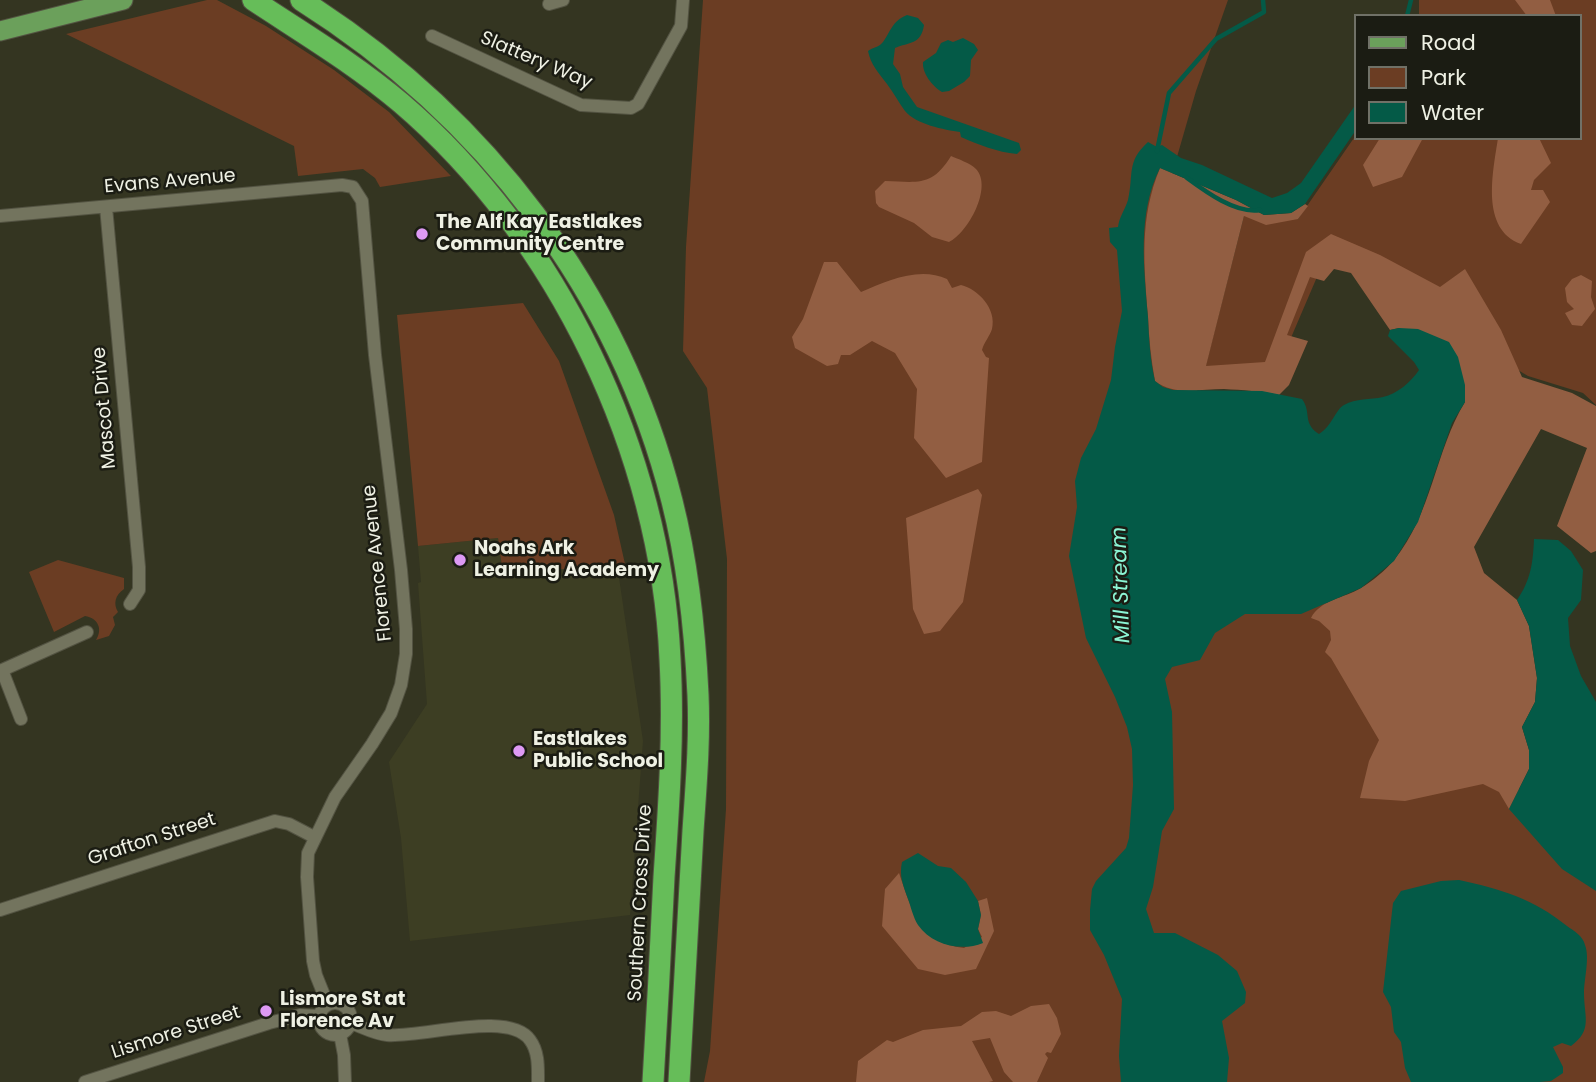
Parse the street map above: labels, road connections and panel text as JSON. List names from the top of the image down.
{
  "streets": {
    "highway": ["Southern Cross Drive"],
    "street": [
      "Slattery Way",
      "Evans Avenue",
      "Mascot Drive",
      "Florence Avenue",
      "Grafton Street",
      "Lismore Street"
    ]
  },
  "crossings": [
    ["Evans Avenue", "Mascot Drive"],
    ["Evans Avenue", "Florence Avenue"],
    ["Florence Avenue", "Grafton Street"],
    ["Florence Avenue", "Lismore Street"]
  ],
  "water": ["Mill Stream"],
  "places": [
    "The Alf Kay Eastlakes Community Centre",
    "Noahs Ark Learning Academy",
    "Eastlakes Public School",
    "Lismore St at Florence Av"
  ],
  "legend": ["Road", "Park", "Water"]
}
